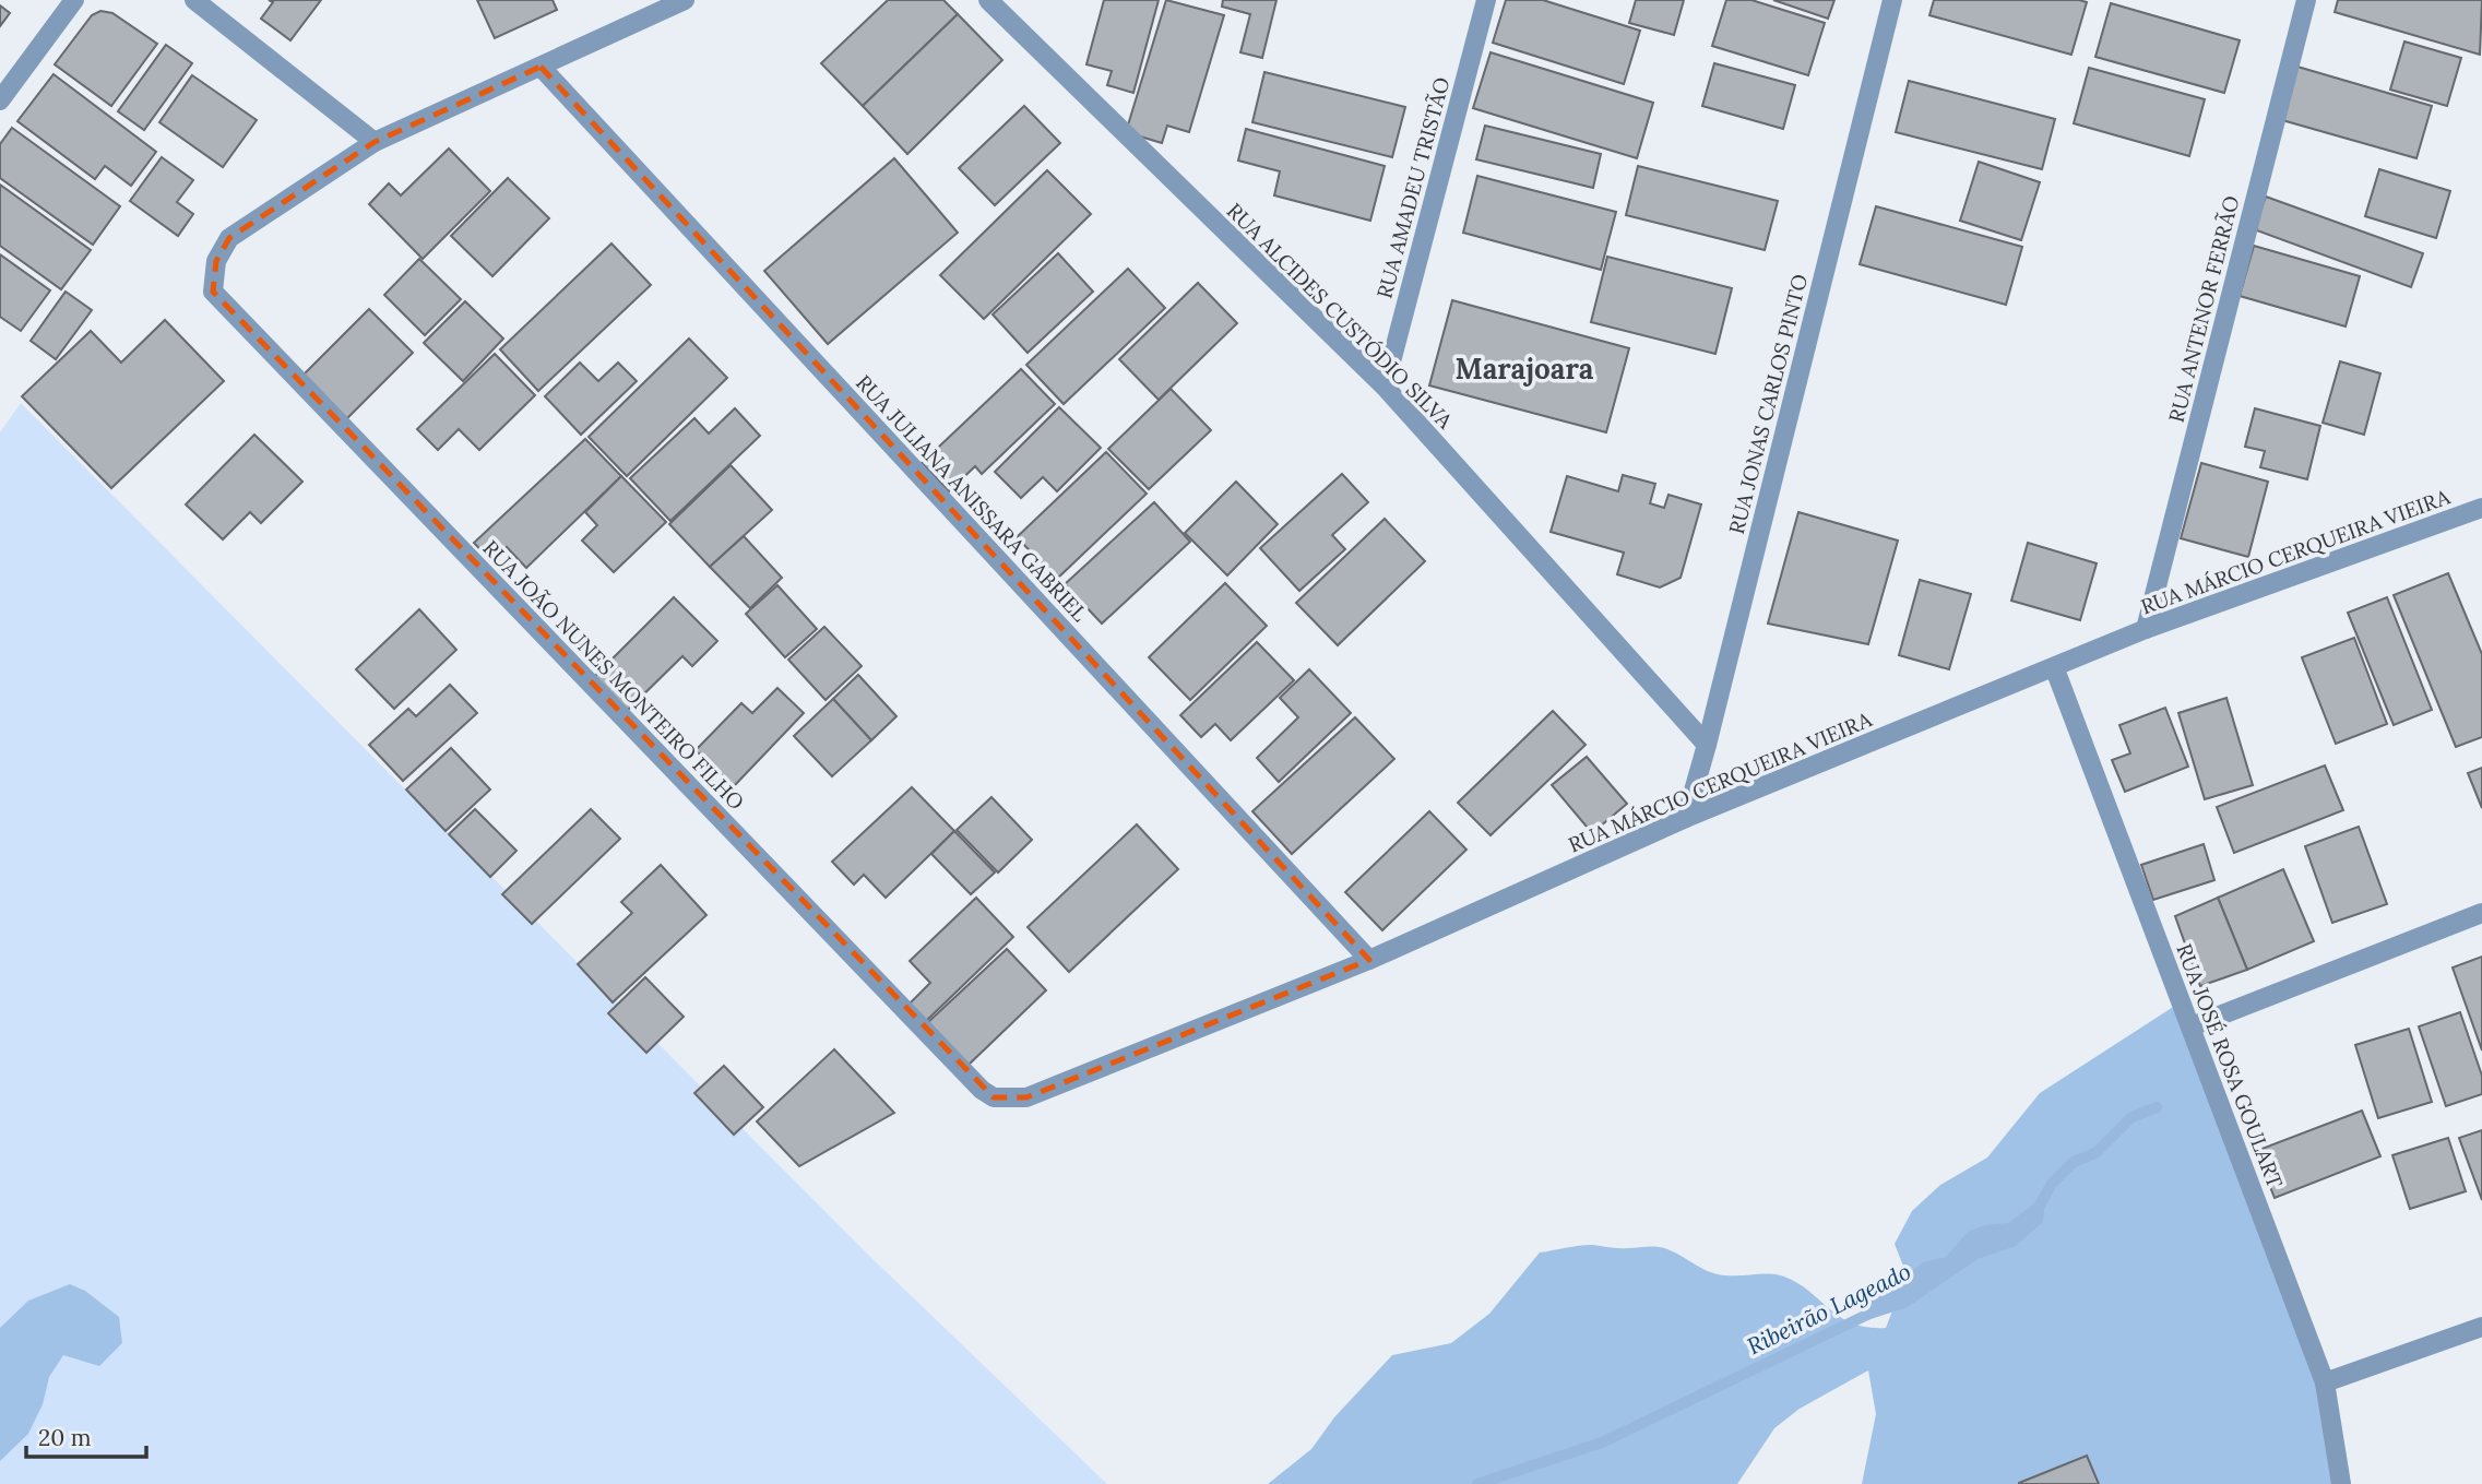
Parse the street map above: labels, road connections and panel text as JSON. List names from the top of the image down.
{
  "streets": {
    "street": [
      "RUA AMADEU TRISTÃO",
      "RUA ANTENOR FERRÃO",
      "RUA ALCIDES CUSTÓDIO SILVA",
      "RUA JONAS CARLOS PINTO",
      "RUA JULIANA ANISSARA GABRIEL",
      "RUA MÁRCIO CERQUEIRA VIEIRA",
      "RUA JOÃO NUNES MONTEIRO FILHO",
      "RUA JOSÉ ROSA GOULART"
    ]
  },
  "crossings": [
    ["RUA AMADEU TRISTÃO", "RUA ALCIDES CUSTÓDIO SILVA"],
    ["RUA ANTENOR FERRÃO", "RUA MÁRCIO CERQUEIRA VIEIRA"],
    ["RUA ALCIDES CUSTÓDIO SILVA", "RUA JONAS CARLOS PINTO"],
    ["RUA JONAS CARLOS PINTO", "RUA MÁRCIO CERQUEIRA VIEIRA"],
    ["RUA JULIANA ANISSARA GABRIEL", "RUA MÁRCIO CERQUEIRA VIEIRA"],
    ["RUA MÁRCIO CERQUEIRA VIEIRA", "RUA JOÃO NUNES MONTEIRO FILHO"],
    ["RUA MÁRCIO CERQUEIRA VIEIRA", "RUA JOSÉ ROSA GOULART"]
  ],
  "districts": ["Marajoara"],
  "water": ["Ribeirão Lageado"],
  "scale_bar": "20 m"
}
